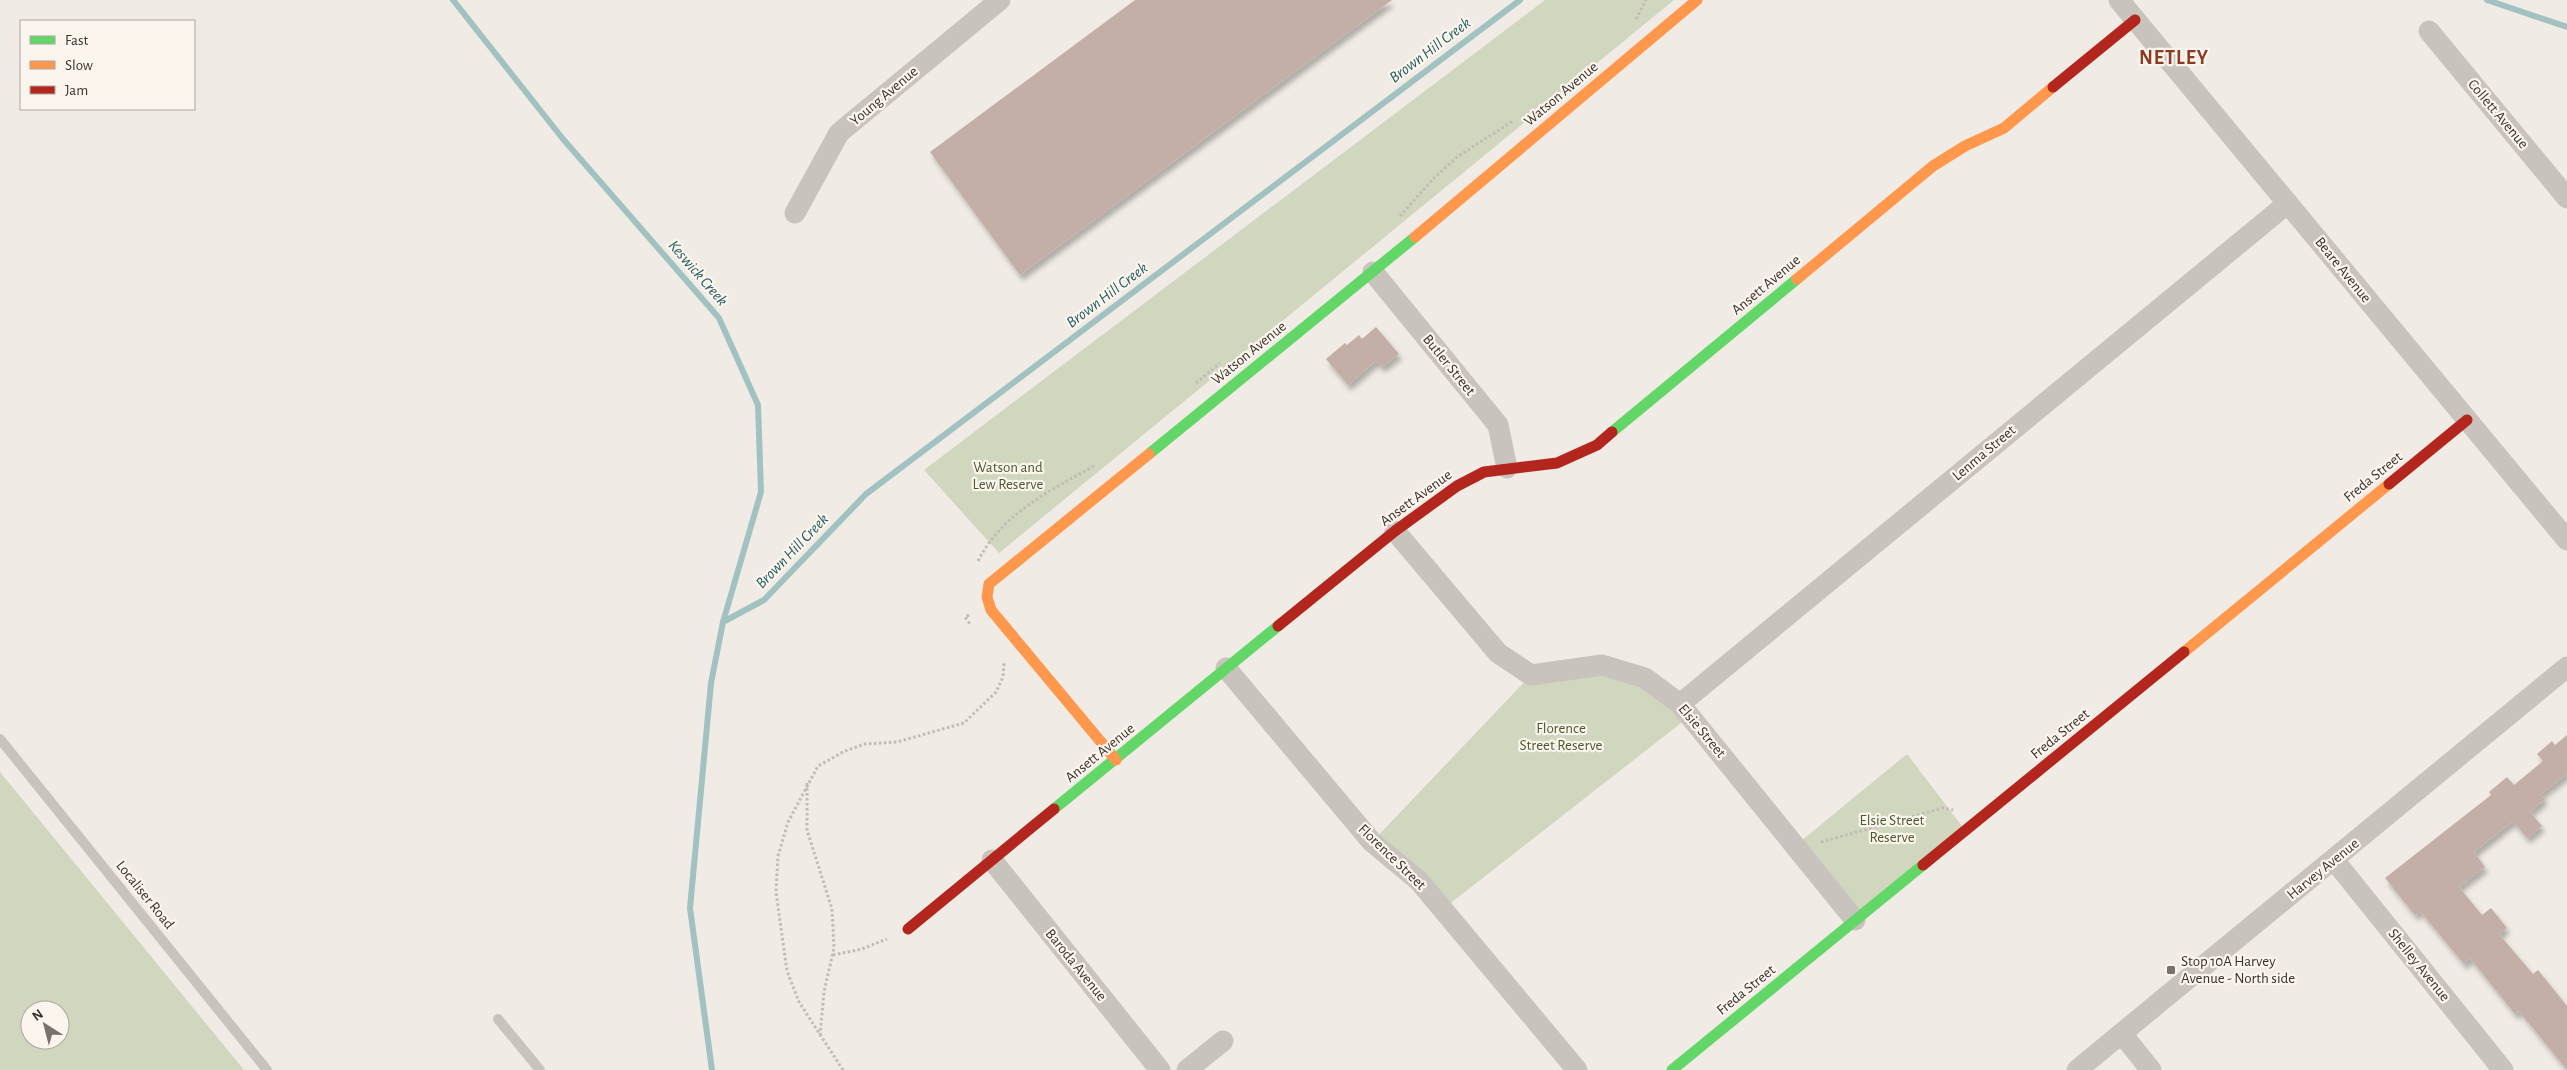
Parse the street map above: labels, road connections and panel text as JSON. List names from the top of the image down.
{
  "streets": {
    "street": [
      "Watson Avenue",
      "Young Avenue",
      "Collett Avenue",
      "Beare Avenue",
      "Ansett Avenue",
      "Butler Street",
      "Lenma Street",
      "Freda Street",
      "Elsie Street",
      "Florence Street",
      "Harvey Avenue",
      "Baroda Avenue",
      "Shelley Avenue"
    ],
    "lane": ["Localiser Road"]
  },
  "crossings": [
    ["Watson Avenue", "Butler Street"],
    ["Beare Avenue", "Ansett Avenue"],
    ["Beare Avenue", "Lenma Street"],
    ["Beare Avenue", "Freda Street"],
    ["Ansett Avenue", "Butler Street"],
    ["Ansett Avenue", "Elsie Street"],
    ["Ansett Avenue", "Florence Street"],
    ["Ansett Avenue", "Baroda Avenue"],
    ["Lenma Street", "Elsie Street"],
    ["Freda Street", "Elsie Street"],
    ["Harvey Avenue", "Shelley Avenue"]
  ],
  "districts": ["NETLEY"],
  "water": ["Brown Hill Creek", "Keswick Creek"],
  "parks": ["Watson and Lew Reserve", "Florence Street Reserve", "Elsie Street Reserve"],
  "places": {
    "transit": ["Stop 10A Harvey Avenue - North side"]
  },
  "legend": ["Fast", "Slow", "Jam"],
  "north": "top left"
}
